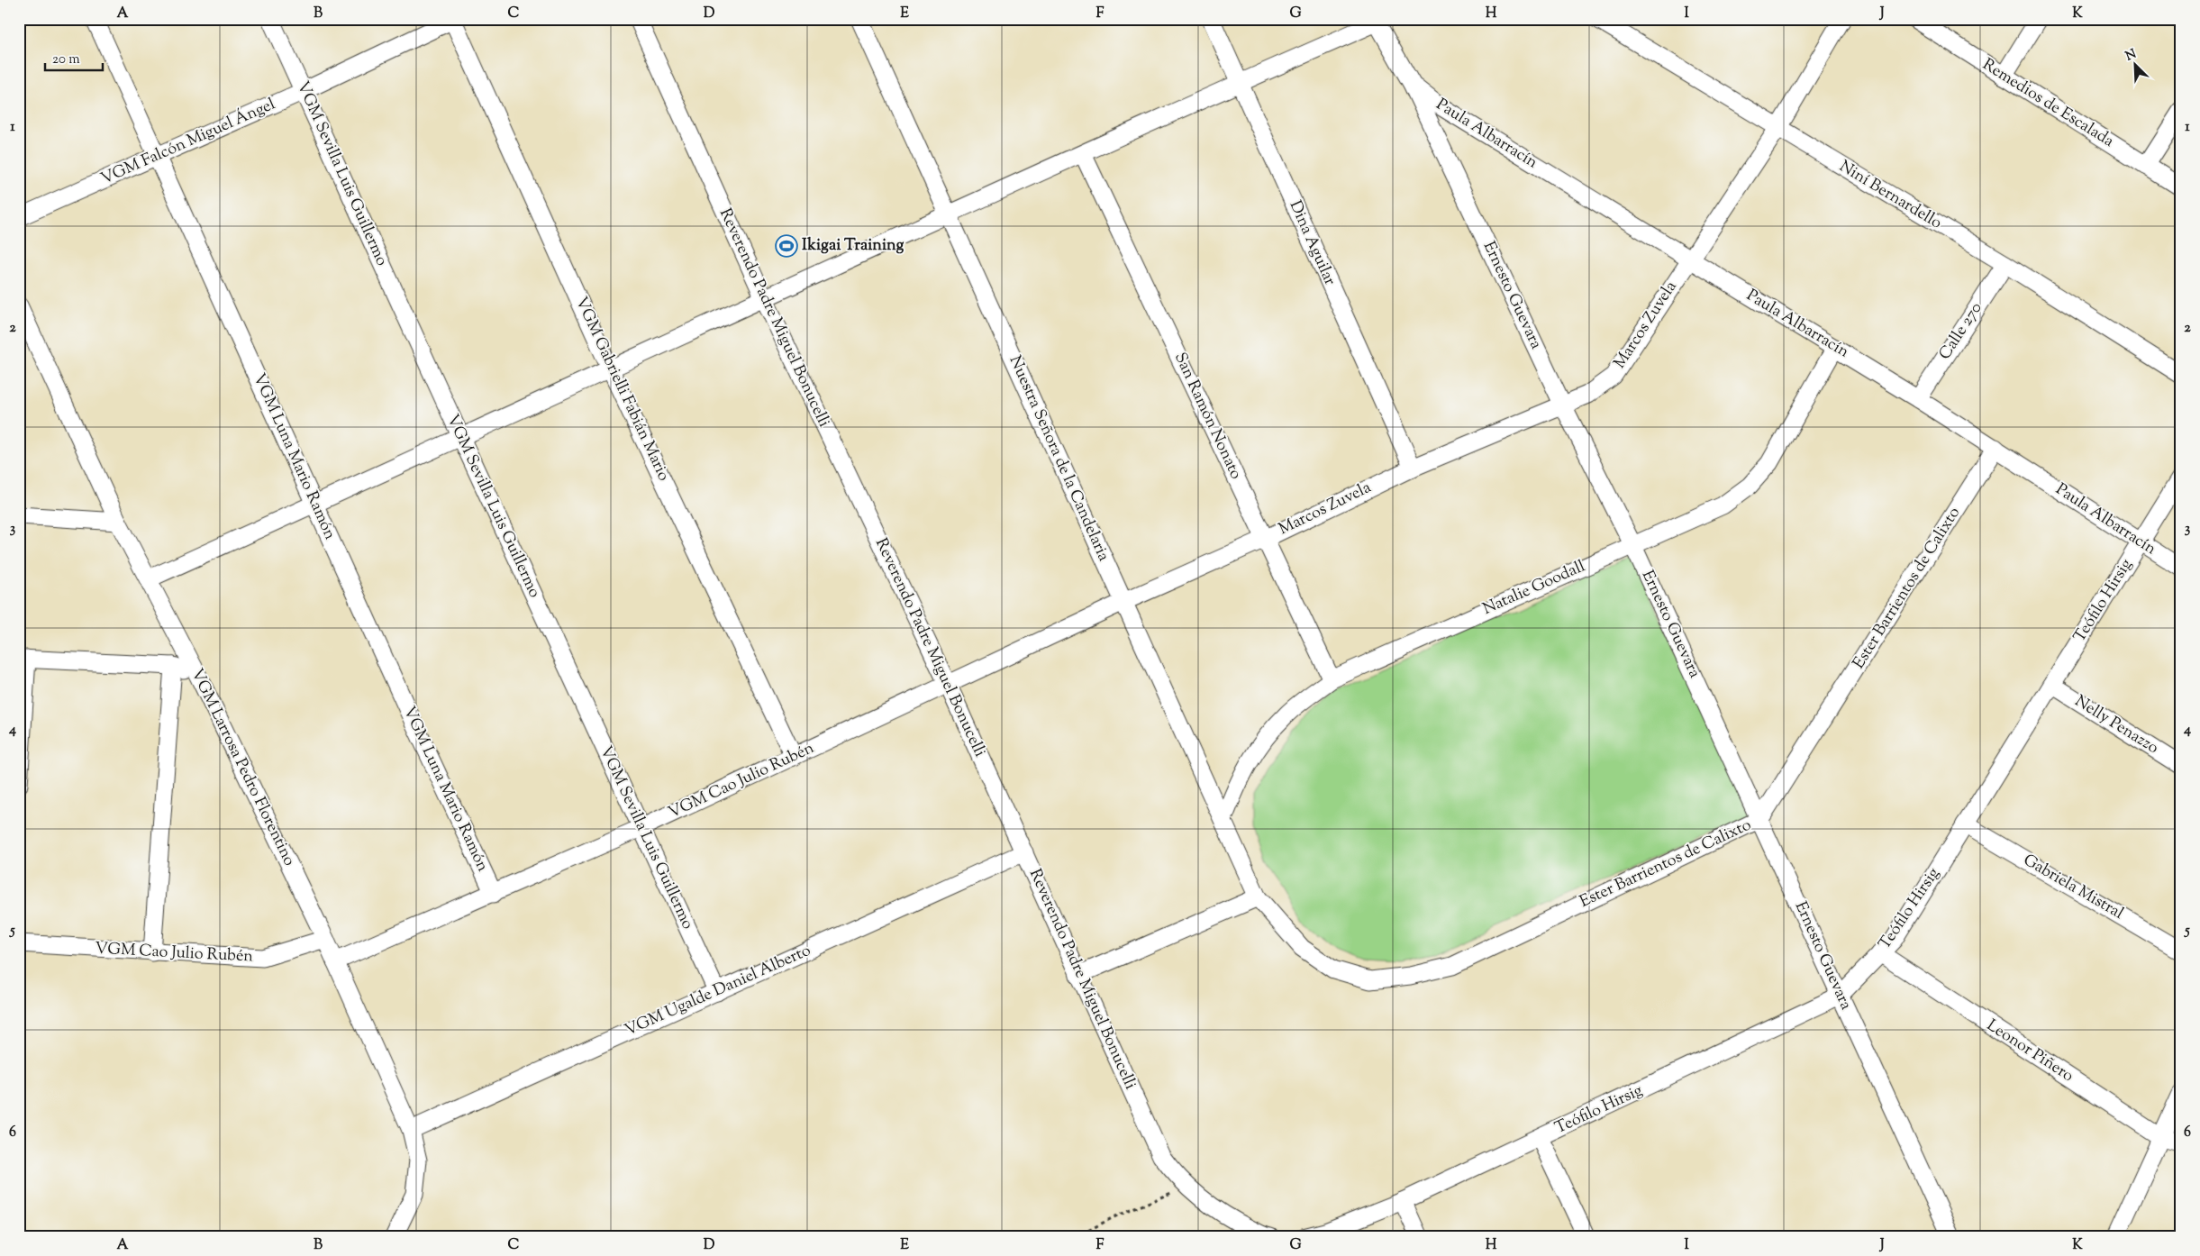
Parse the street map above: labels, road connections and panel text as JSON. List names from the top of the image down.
{
  "streets": {
    "street": [
      "Remedios de Escalada",
      "Paula Albarracín",
      "VGM Falcón Miguel Ángel",
      "VGM Sevilla Luis Guillermo",
      "Niní Bernardello",
      "Dina Aguilar",
      "Ernesto Guevara",
      "Reverendo Padre Miguel Bonucelli",
      "Marcos Zuvela",
      "Calle 270",
      "VGM Gabrielli Fabián Mario",
      "San Ramón Nonato",
      "VGM Luna Mario Ramón",
      "Nuestra Señora de la Candelaria",
      "Natalie Goodall",
      "Ester Barrientos de Calixto",
      "Teófilo Hirsig",
      "Nelly Penazzo",
      "VGM Larrosa Pedro Florentino",
      "VGM Cao Julio Rubén",
      "Gabriela Mistral",
      "VGM Ugalde Daniel Alberto",
      "Leonor Piñero"
    ]
  },
  "crossings": [
    ["Paula Albarracín", "Ernesto Guevara"],
    ["Paula Albarracín", "Marcos Zuvela"],
    ["Paula Albarracín", "Calle 270"],
    ["Paula Albarracín", "Natalie Goodall"],
    ["Paula Albarracín", "Ester Barrientos de Calixto"],
    ["Paula Albarracín", "Teófilo Hirsig"],
    ["VGM Falcón Miguel Ángel", "VGM Sevilla Luis Guillermo"],
    ["VGM Falcón Miguel Ángel", "VGM Gabrielli Fabián Mario"],
    ["VGM Falcón Miguel Ángel", "VGM Luna Mario Ramón"],
    ["VGM Sevilla Luis Guillermo", "VGM Cao Julio Rubén"],
    ["VGM Sevilla Luis Guillermo", "VGM Ugalde Daniel Alberto"],
    ["Niní Bernardello", "Marcos Zuvela"],
    ["Niní Bernardello", "Calle 270"],
    ["Dina Aguilar", "Marcos Zuvela"],
    ["Ernesto Guevara", "Marcos Zuvela"],
    ["Ernesto Guevara", "Natalie Goodall"],
    ["Ernesto Guevara", "Ester Barrientos de Calixto"],
    ["Ernesto Guevara", "Teófilo Hirsig"],
    ["Reverendo Padre Miguel Bonucelli", "VGM Cao Julio Rubén"],
    ["Reverendo Padre Miguel Bonucelli", "VGM Ugalde Daniel Alberto"],
    ["Marcos Zuvela", "San Ramón Nonato"],
    ["Marcos Zuvela", "Nuestra Señora de la Candelaria"],
    ["Marcos Zuvela", "VGM Cao Julio Rubén"],
    ["VGM Gabrielli Fabián Mario", "VGM Cao Julio Rubén"],
    ["San Ramón Nonato", "Natalie Goodall"],
    ["VGM Luna Mario Ramón", "VGM Cao Julio Rubén"],
    ["Nuestra Señora de la Candelaria", "Natalie Goodall"],
    ["Nuestra Señora de la Candelaria", "Ester Barrientos de Calixto"],
    ["Nuestra Señora de la Candelaria", "VGM Cao Julio Rubén"],
    ["Teófilo Hirsig", "Nelly Penazzo"],
    ["Teófilo Hirsig", "Gabriela Mistral"],
    ["Teófilo Hirsig", "Leonor Piñero"],
    ["VGM Larrosa Pedro Florentino", "VGM Cao Julio Rubén"],
    ["VGM Larrosa Pedro Florentino", "VGM Ugalde Daniel Alberto"]
  ],
  "places": {
    "sports": ["Ikigai Training"]
  },
  "scale_bar": "20 m",
  "north": "top left",
  "grid": {
    "columns": [
      "A",
      "B",
      "C",
      "D",
      "E",
      "F",
      "G",
      "H",
      "I",
      "J",
      "K"
    ],
    "rows": [
      "1",
      "2",
      "3",
      "4",
      "5",
      "6"
    ]
  }
}
